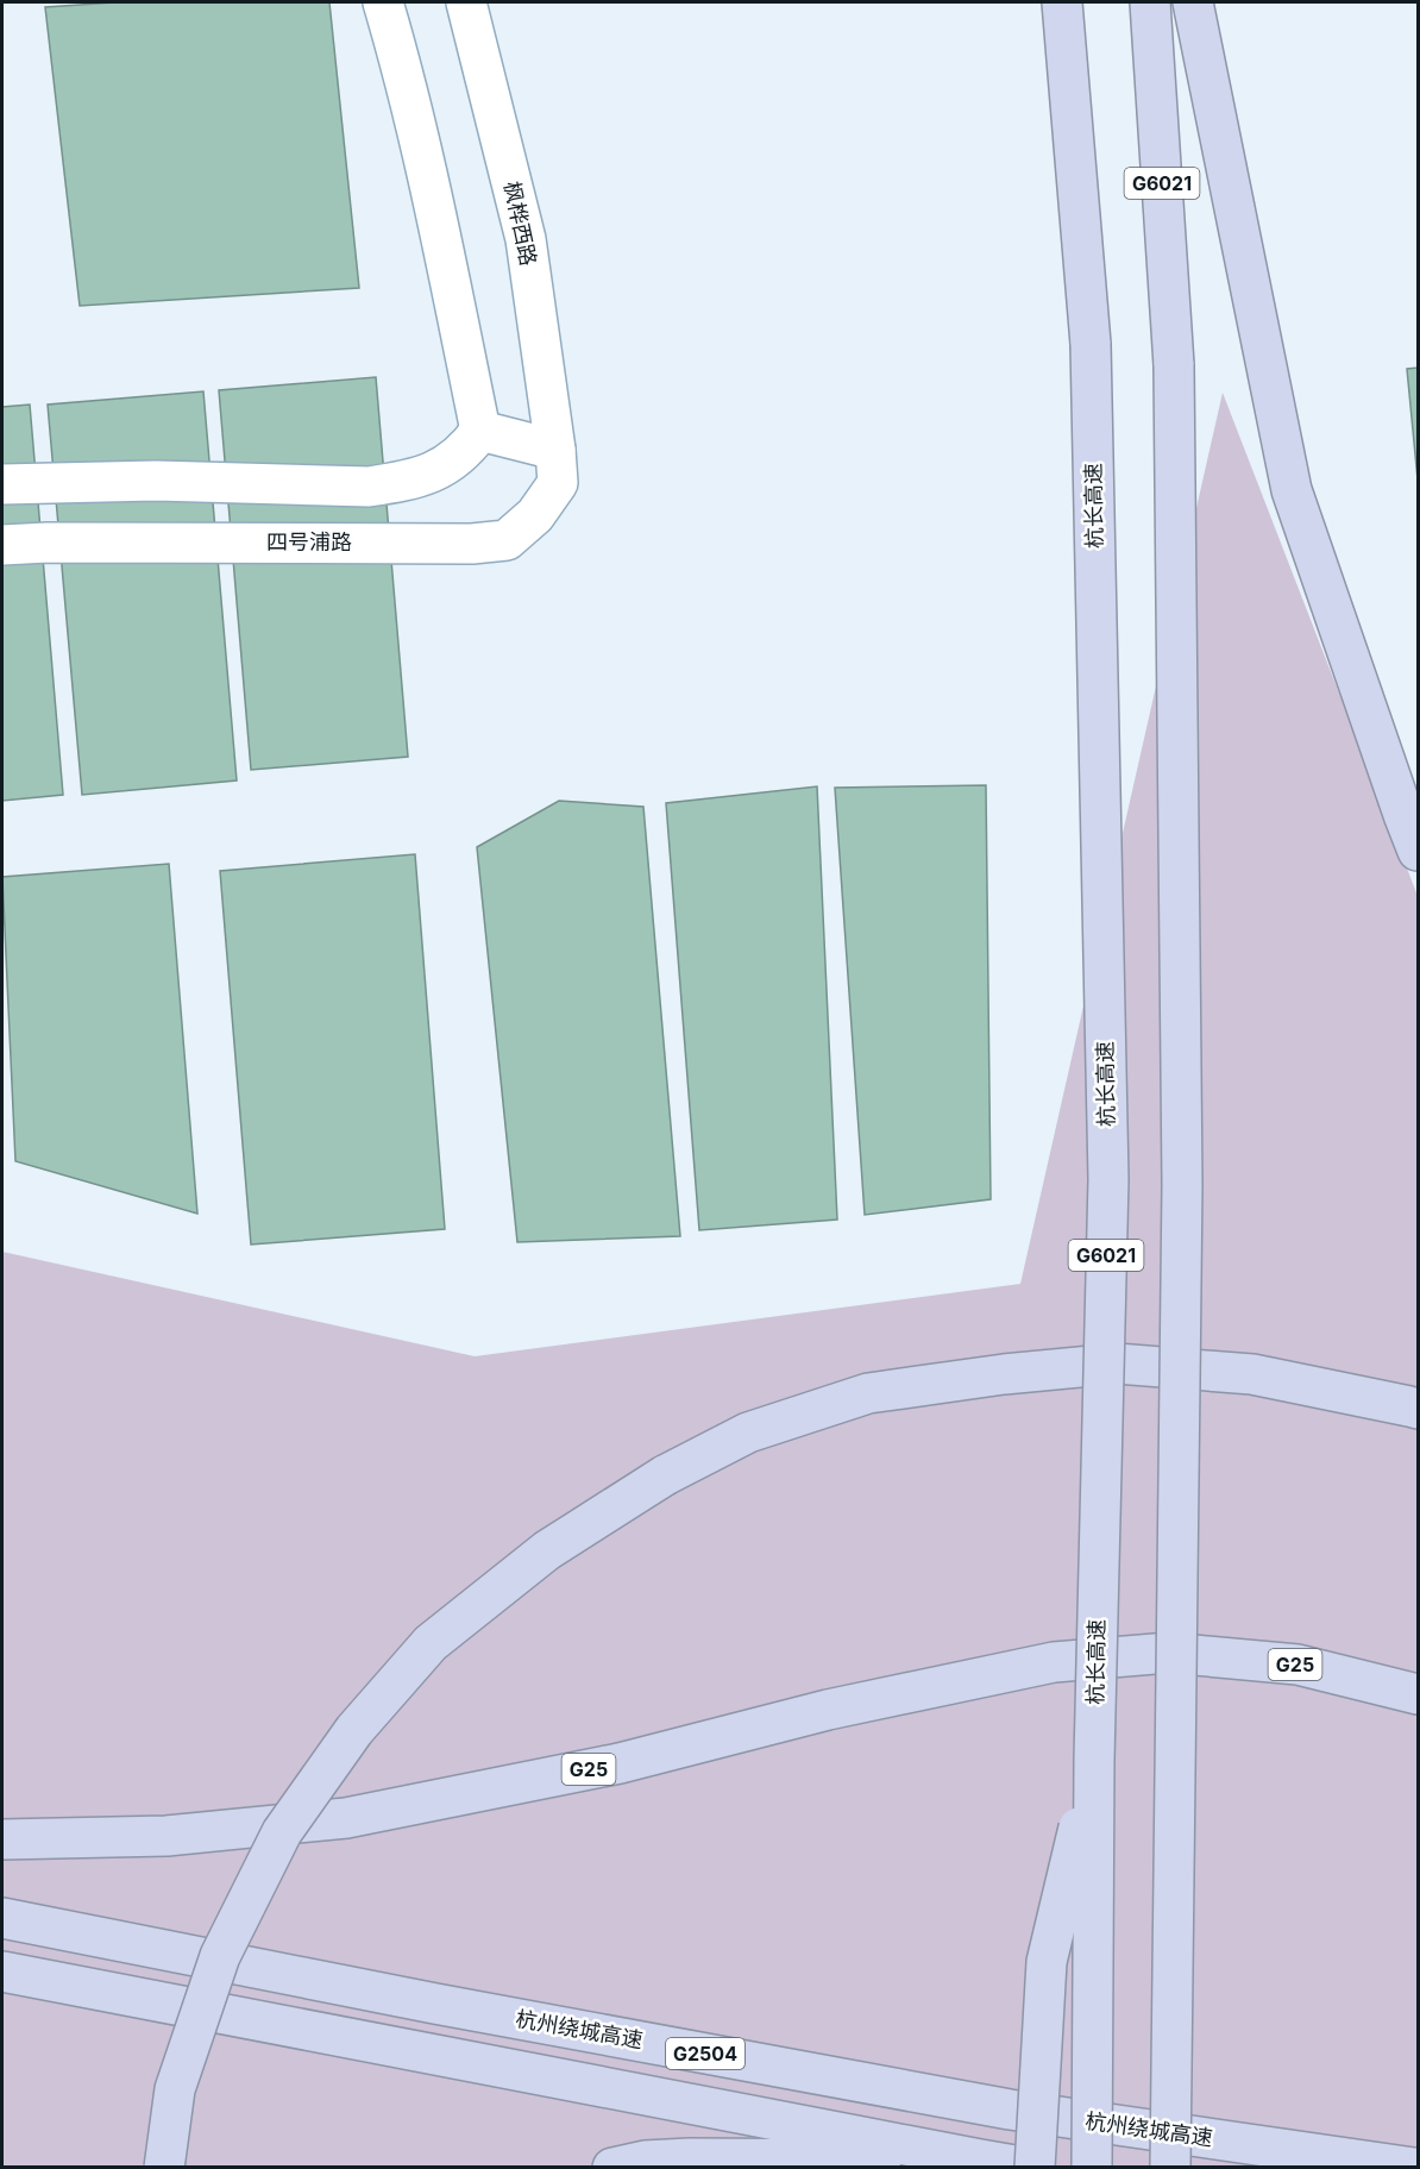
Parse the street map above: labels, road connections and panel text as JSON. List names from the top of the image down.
{
  "streets": {
    "highway": [
      "G6021",
      "杭长高速",
      "G25",
      "杭州绕城高速",
      "G2504"
    ],
    "main road": ["枫桦西路", "四号浦路"]
  },
  "crossings": [
    ["枫桦西路", "四号浦路"]
  ]
}
